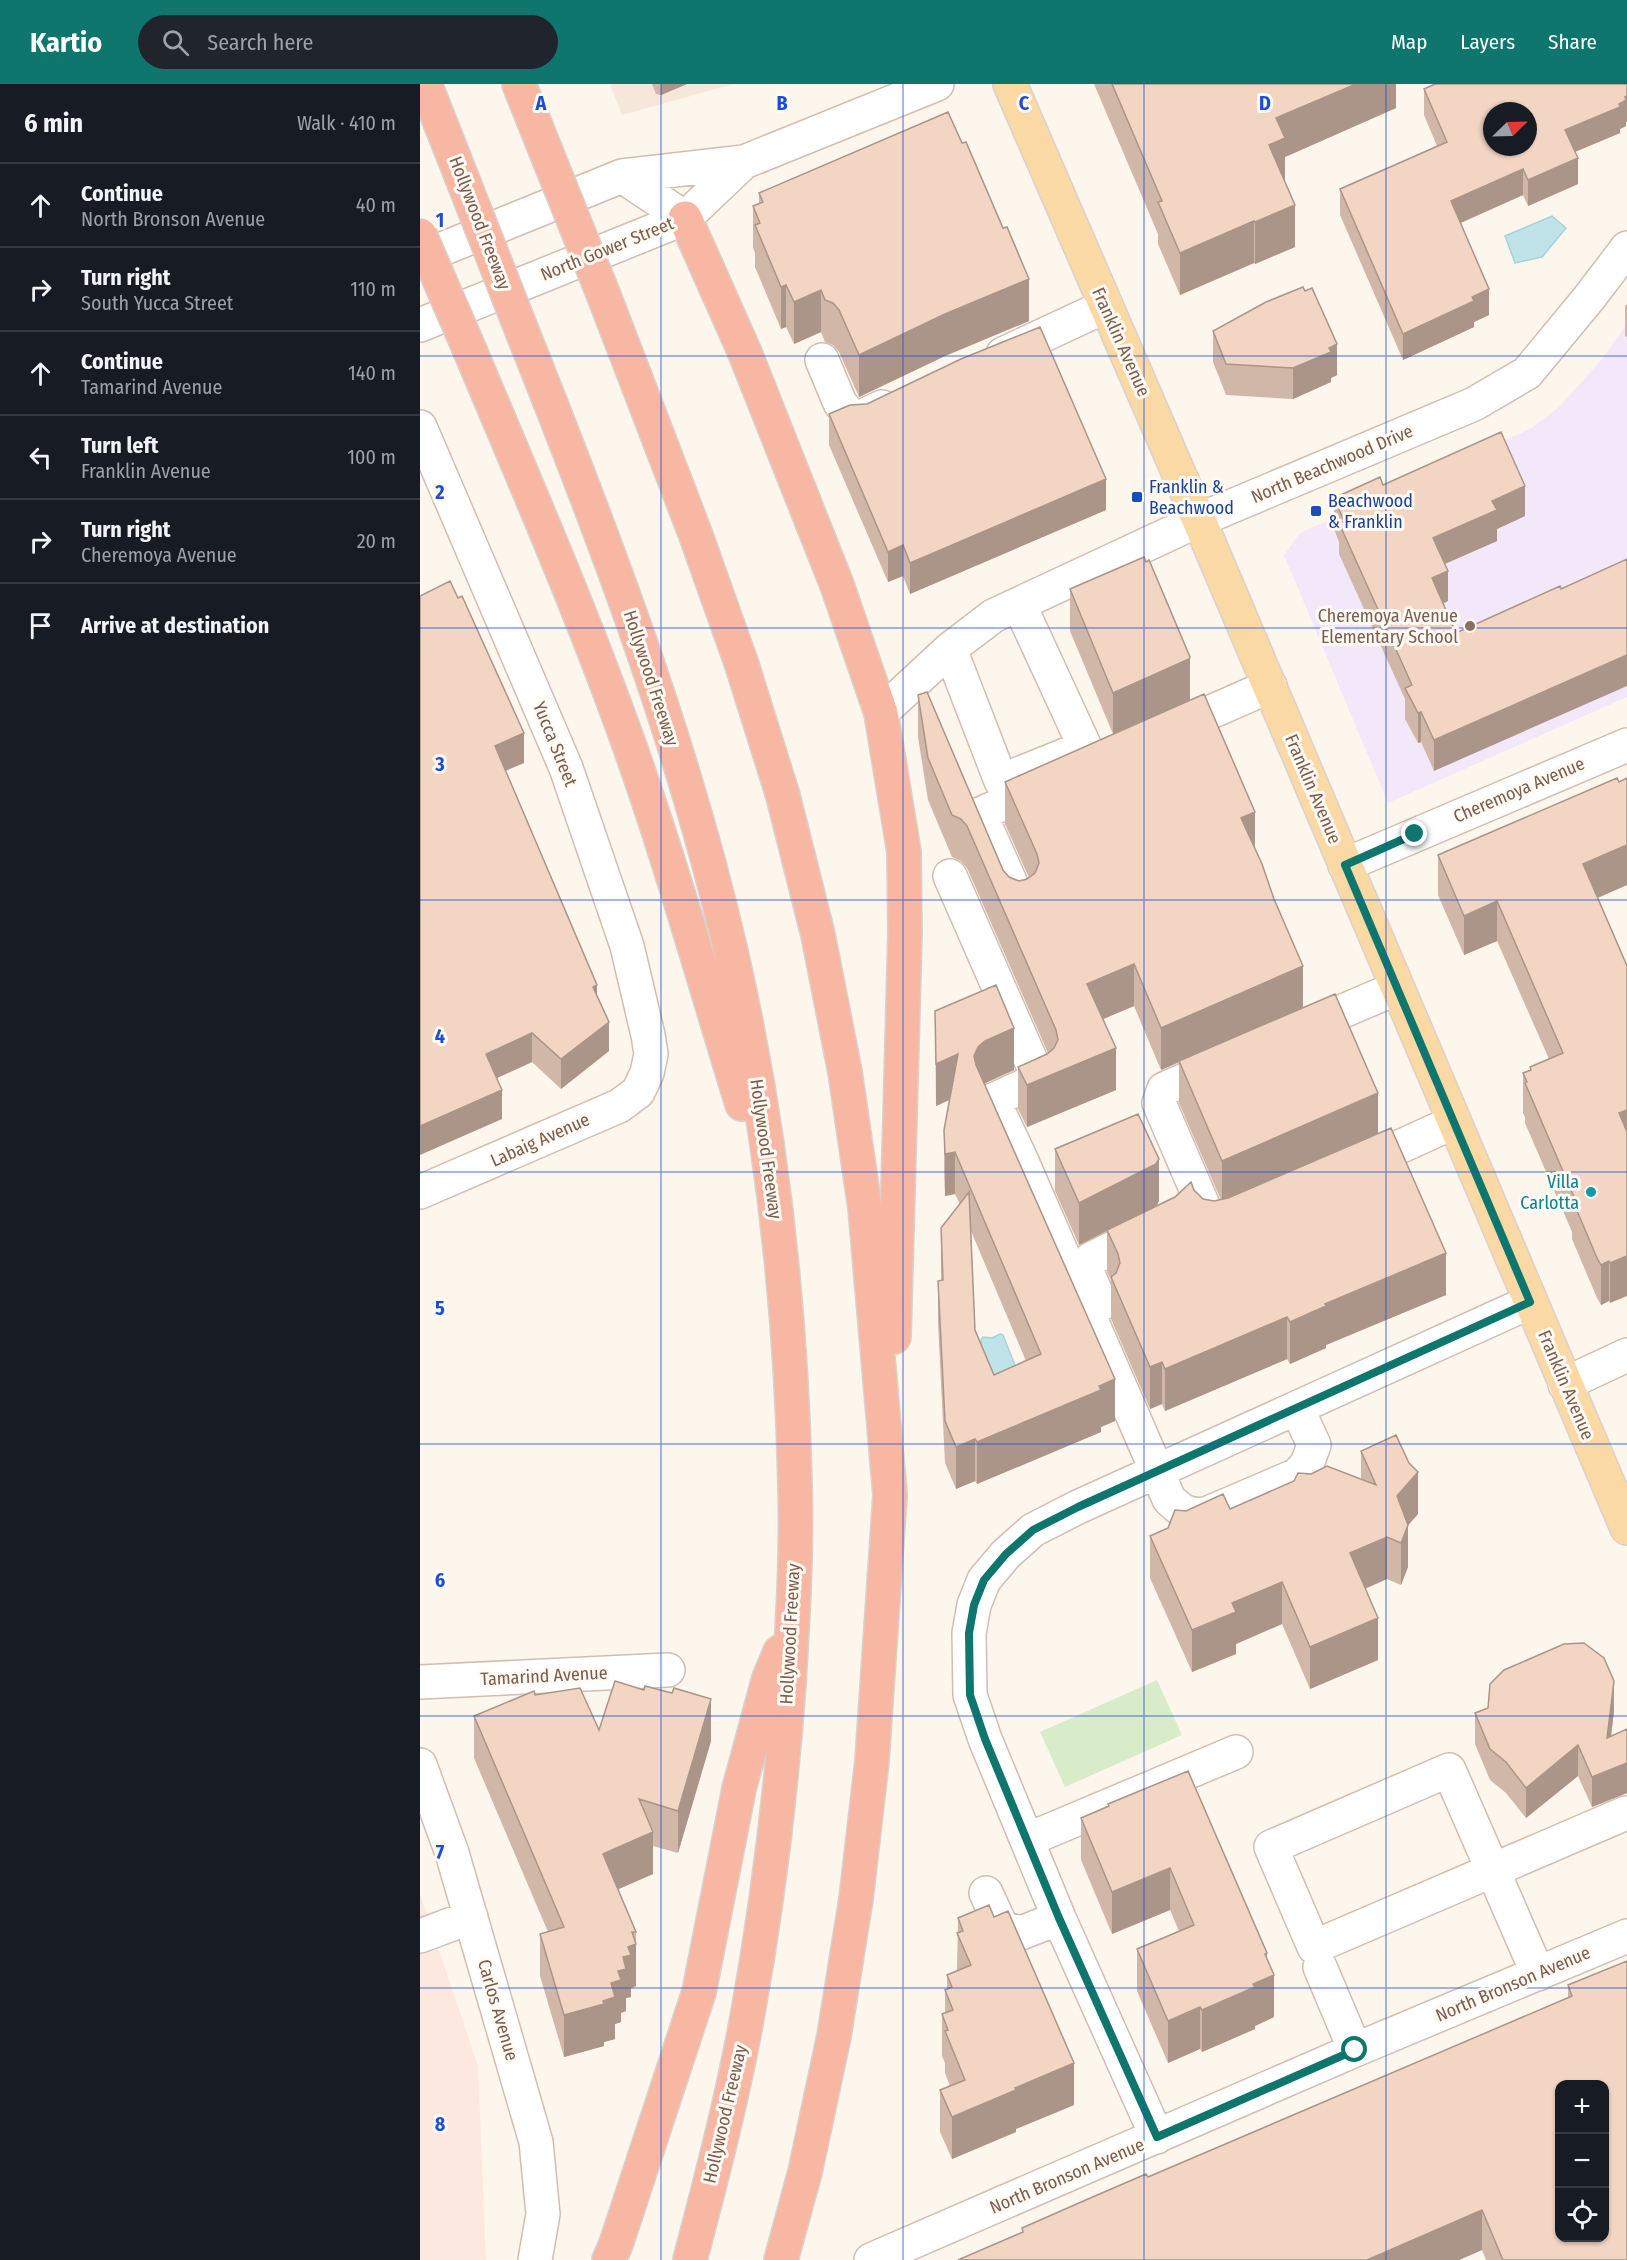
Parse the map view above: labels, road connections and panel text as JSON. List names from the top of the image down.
{
  "streets": {
    "highway": ["Hollywood Freeway"],
    "main road": ["Franklin Avenue"],
    "street": [
      "North Gower Street",
      "North Beachwood Drive",
      "Yucca Street",
      "Cheremoya Avenue",
      "Labaig Avenue",
      "Tamarind Avenue",
      "North Bronson Avenue",
      "Carlos Avenue"
    ]
  },
  "crossings": [
    ["Franklin Avenue", "North Beachwood Drive"],
    ["Franklin Avenue", "Cheremoya Avenue"],
    ["Yucca Street", "Labaig Avenue"]
  ],
  "places": {
    "transit": ["Franklin & Beachwood", "Beachwood & Franklin"],
    "other": ["Cheremoya Avenue Elementary School", "Villa Carlotta"]
  },
  "north": "top right",
  "page": {
    "header": "Kartio",
    "search": "Search here",
    "nav": ["Map", "Layers", "Share"],
    "heading": ["6 min", "Walk · 410 m"],
    "list": [
      ["Continue", "North Bronson Avenue", "40 m"],
      ["Turn right", "South Yucca Street", "110 m"],
      ["Continue", "Tamarind Avenue", "140 m"],
      ["Turn left", "Franklin Avenue", "100 m"],
      ["Turn right", "Cheremoya Avenue", "20 m"],
      "Arrive at destination"
    ],
    "map_buttons": ["+", "−"]
  },
  "grid": {
    "columns": [
      "A",
      "B",
      "C",
      "D"
    ],
    "rows": [
      "1",
      "2",
      "3",
      "4",
      "5",
      "6",
      "7",
      "8"
    ]
  }
}
